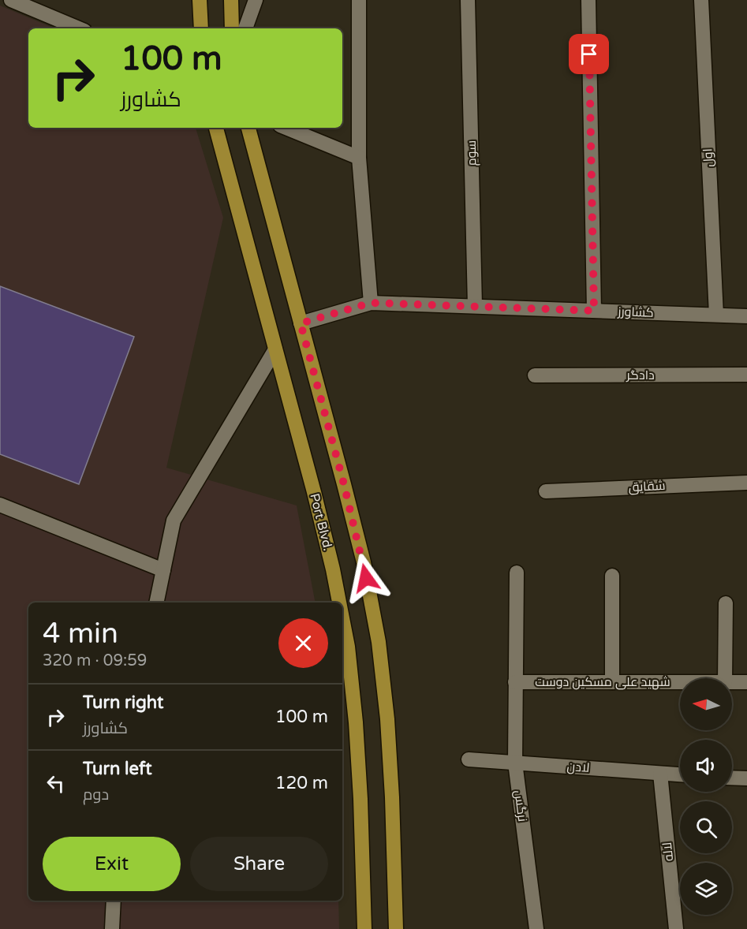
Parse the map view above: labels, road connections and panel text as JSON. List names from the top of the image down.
{
  "streets": {
    "main road": ["Port Blvd."],
    "street": [
      "سوم",
      "اول",
      "کشاورز",
      "دادگر",
      "شقایق",
      "شهید علی مسکین دوست",
      "لادن",
      "نرگس",
      "لاله"
    ]
  },
  "crossings": [
    ["سوم", "کشاورز"],
    ["اول", "کشاورز"],
    ["شهید علی مسکین دوست", "نرگس"],
    ["لادن", "نرگس"],
    ["لادن", "لاله"]
  ],
  "north": "left",
  "page": {
    "turn": ["100 m", "کشاورز"],
    "heading": ["4 min", "320 m · 09:59"],
    "list": [
      {
        "name": "Turn right",
        "note": "کشاورز",
        "value": "100 m"
      },
      {
        "name": "Turn left",
        "note": "دوم",
        "value": "120 m"
      }
    ],
    "buttons": ["Exit", "Share"]
  }
}
